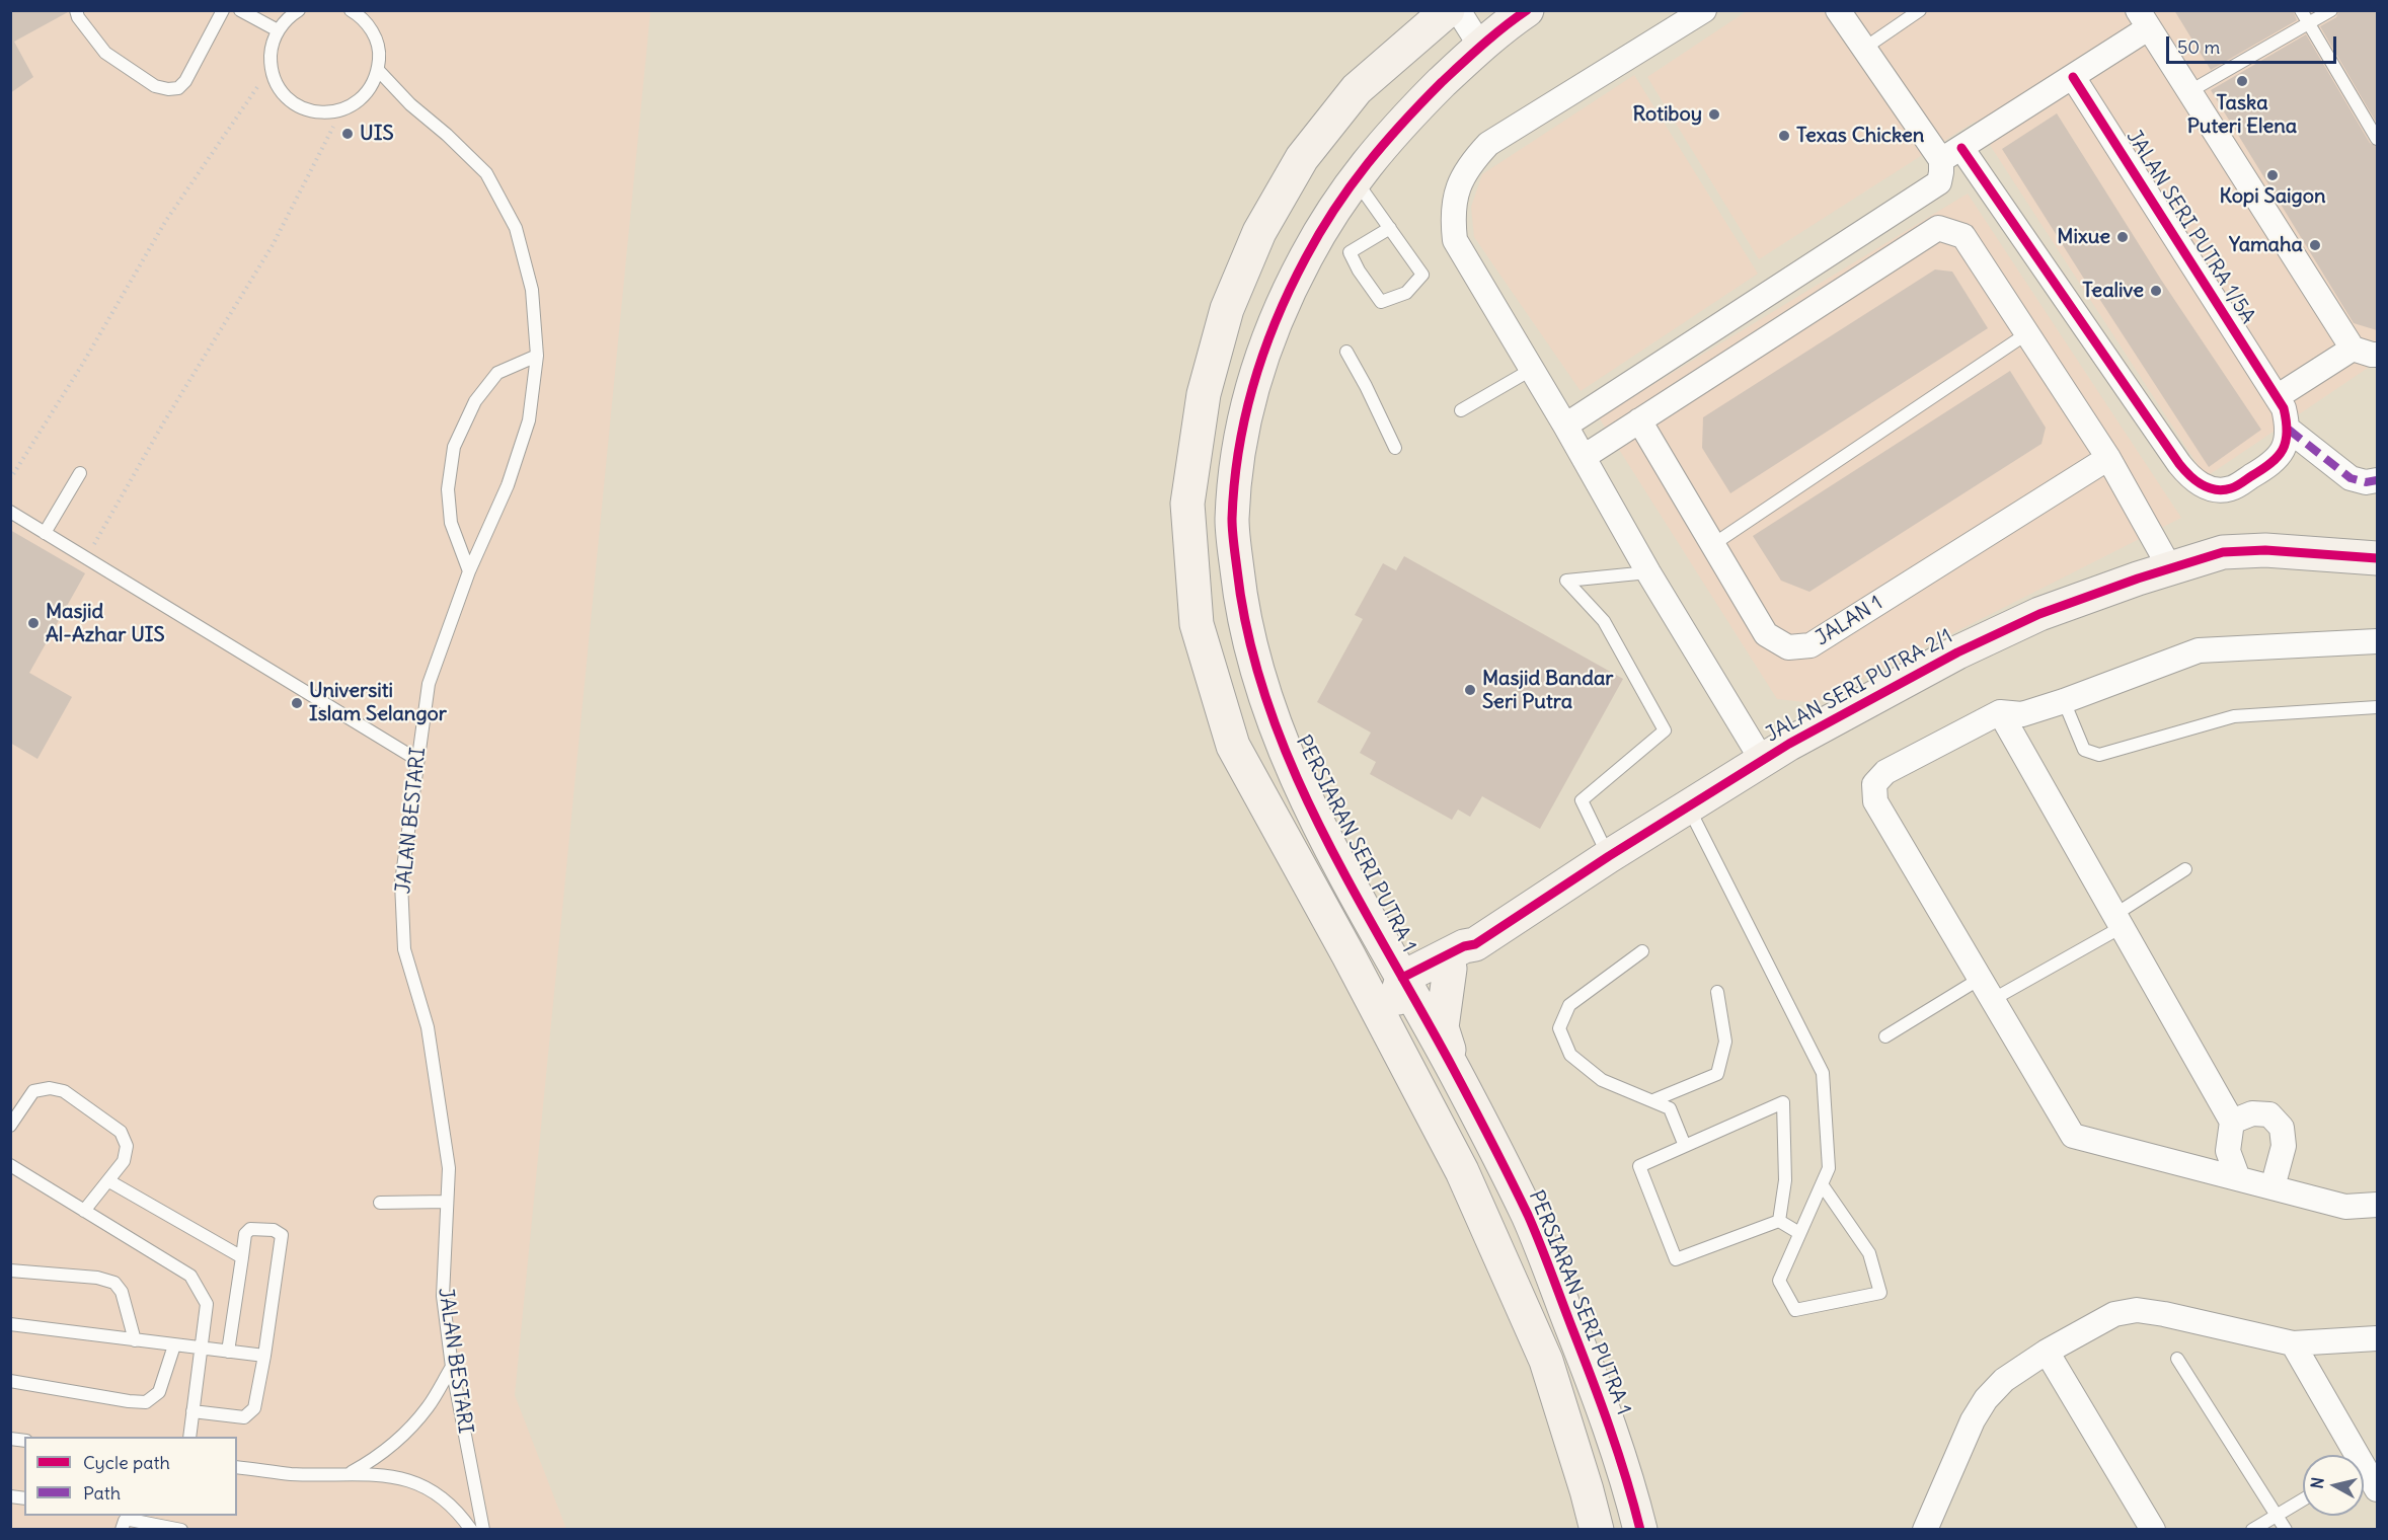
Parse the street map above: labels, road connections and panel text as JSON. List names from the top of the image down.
{
  "streets": {
    "street": [
      "JALAN SERI PUTRA 1/5A",
      "JALAN 1",
      "JALAN SERI PUTRA 2/1",
      "PERSIARAN SERI PUTRA 1"
    ],
    "lane": ["JALAN BESTARI"]
  },
  "crossings": [
    ["JALAN SERI PUTRA 2/1", "PERSIARAN SERI PUTRA 1"]
  ],
  "places": [
    "Taska Puteri Elena",
    "Rotiboy",
    "UIS",
    "Texas Chicken",
    "Kopi Saigon",
    "Mixue",
    "Yamaha",
    "Tealive",
    "Masjid Al-Azhar UIS",
    "Masjid Bandar Seri Putra",
    "Universiti Islam Selangor"
  ],
  "legend": ["Cycle path", "Path"],
  "scale_bar": "50 m",
  "north": "left"
}
